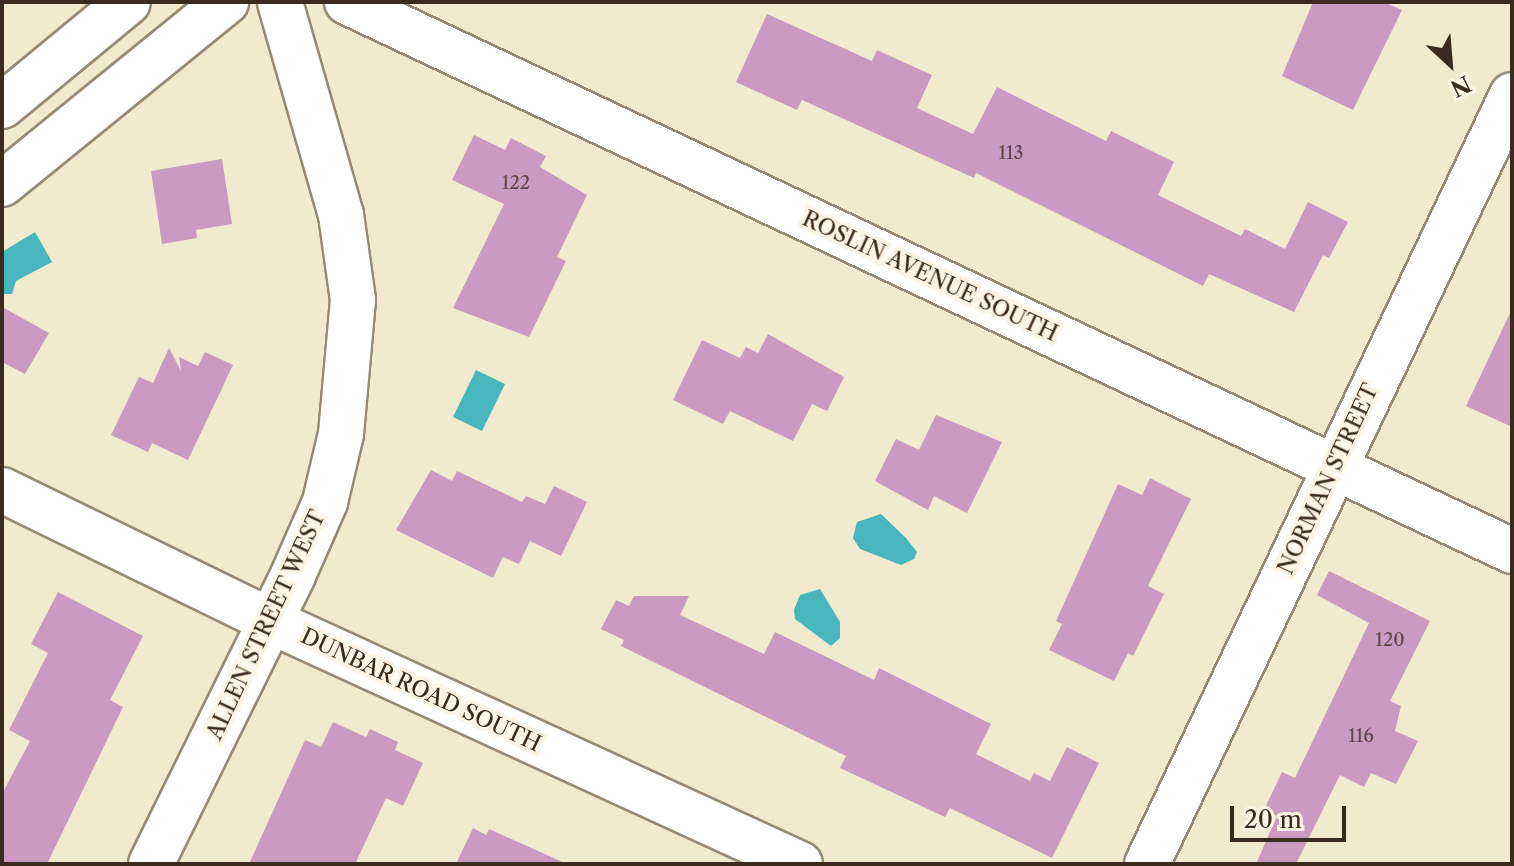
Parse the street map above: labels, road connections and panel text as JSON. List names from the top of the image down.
{
  "streets": {
    "street": [
      "ROSLIN AVENUE SOUTH",
      "NORMAN STREET",
      "ALLEN STREET WEST",
      "DUNBAR ROAD SOUTH"
    ]
  },
  "crossings": [
    ["ROSLIN AVENUE SOUTH", "NORMAN STREET"],
    ["ALLEN STREET WEST", "DUNBAR ROAD SOUTH"]
  ],
  "house_numbers": [
    "113",
    "122",
    "120",
    "116"
  ],
  "scale_bar": "20 m",
  "north": "bottom right"
}
